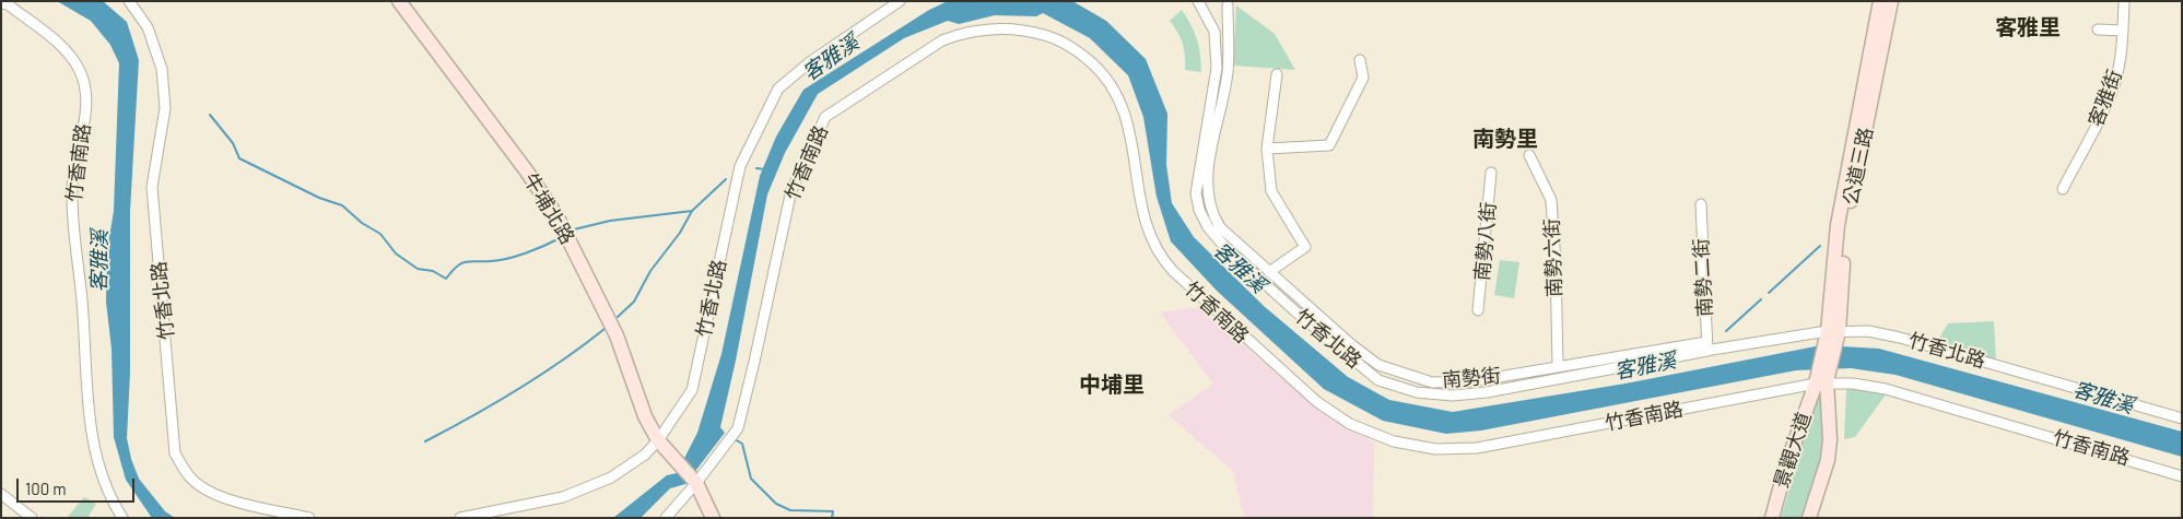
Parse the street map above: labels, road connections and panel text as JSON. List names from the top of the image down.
{
  "streets": {
    "street": [
      "客雅街",
      "竹香南路",
      "公道三路",
      "牛埔北路",
      "南勢八街",
      "南勢六街",
      "南勢二街",
      "竹香北路",
      "南勢街",
      "景觀大道"
    ]
  },
  "crossings": [
    ["竹香南路", "牛埔北路"],
    ["竹香南路", "景觀大道"],
    ["公道三路", "竹香北路"],
    ["牛埔北路", "竹香北路"],
    ["南勢六街", "南勢街"],
    ["南勢二街", "竹香北路"],
    ["南勢二街", "南勢街"],
    ["竹香北路", "南勢街"]
  ],
  "districts": ["客雅里", "南勢里", "中埔里"],
  "water": ["客雅溪"],
  "scale_bar": "100 m"
}
